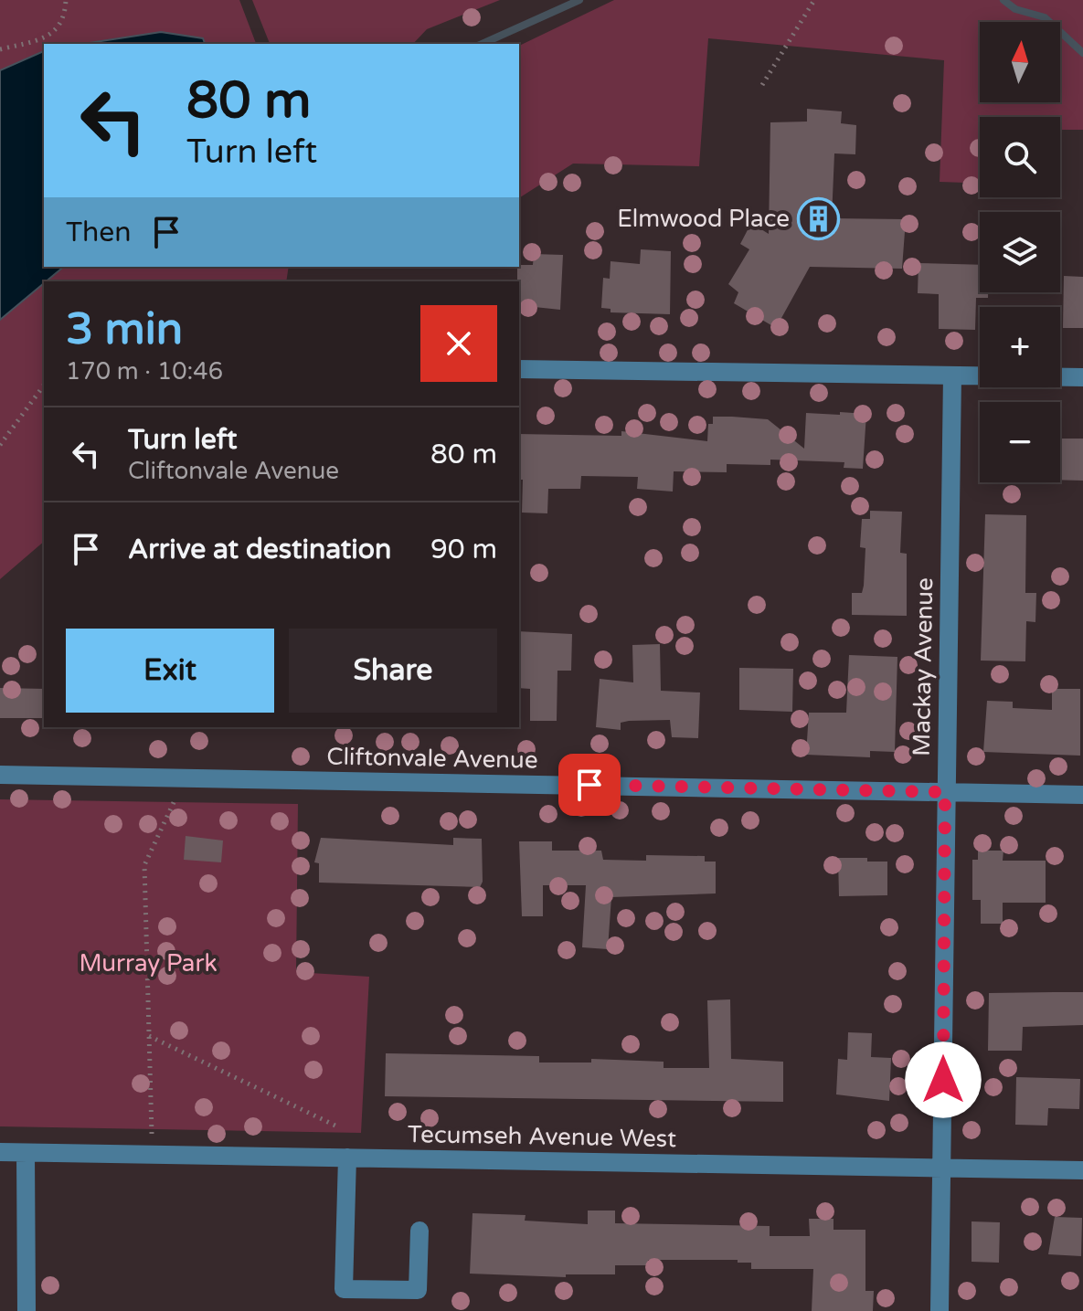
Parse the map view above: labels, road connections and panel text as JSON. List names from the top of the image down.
{
  "streets": {
    "street": ["Mackay Avenue", "Cliftonvale Avenue", "Tecumseh Avenue West"]
  },
  "crossings": [
    ["Mackay Avenue", "Cliftonvale Avenue"],
    ["Mackay Avenue", "Tecumseh Avenue West"]
  ],
  "parks": ["Murray Park"],
  "places": {
    "building": ["Elmwood Place"]
  },
  "north": "top",
  "page": {
    "map_buttons": ["+", "−"],
    "turn": ["80 m", "Turn left"],
    "then": "Then",
    "heading": ["3 min", "170 m · 10:46"],
    "list": [
      {
        "name": "Turn left",
        "note": "Cliftonvale Avenue",
        "value": "80 m"
      },
      {
        "name": "Arrive at destination",
        "value": "90 m"
      }
    ],
    "buttons": ["Exit", "Share"]
  }
}
